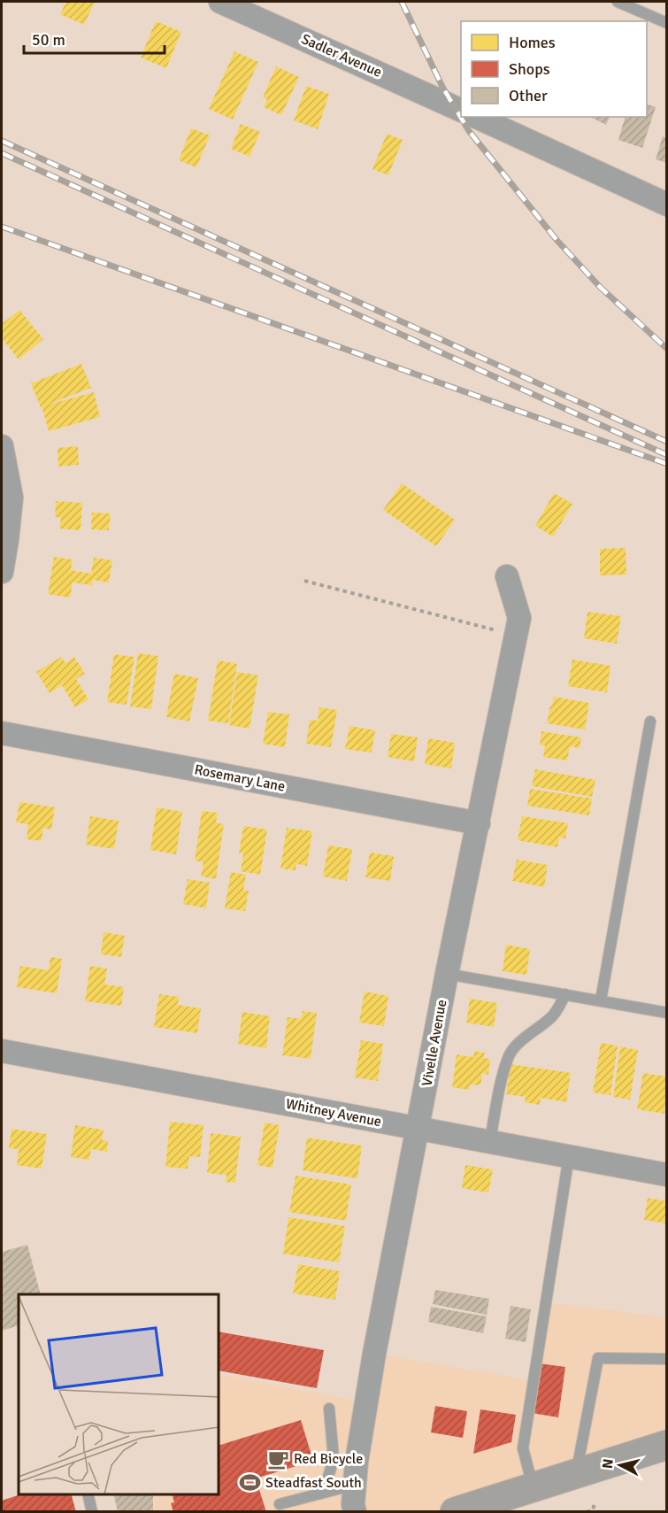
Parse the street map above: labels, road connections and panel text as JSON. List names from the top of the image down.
{
  "streets": {
    "street": [
      "Sadler Avenue",
      "Rosemary Lane",
      "Vivelle Avenue",
      "Whitney Avenue"
    ]
  },
  "crossings": [
    ["Rosemary Lane", "Vivelle Avenue"],
    ["Vivelle Avenue", "Whitney Avenue"]
  ],
  "places": {
    "cafe": ["Red Bicycle"],
    "sports": ["Steadfast South"]
  },
  "legend": ["Homes", "Shops", "Other"],
  "scale_bar": "50 m",
  "north": "left"
}
